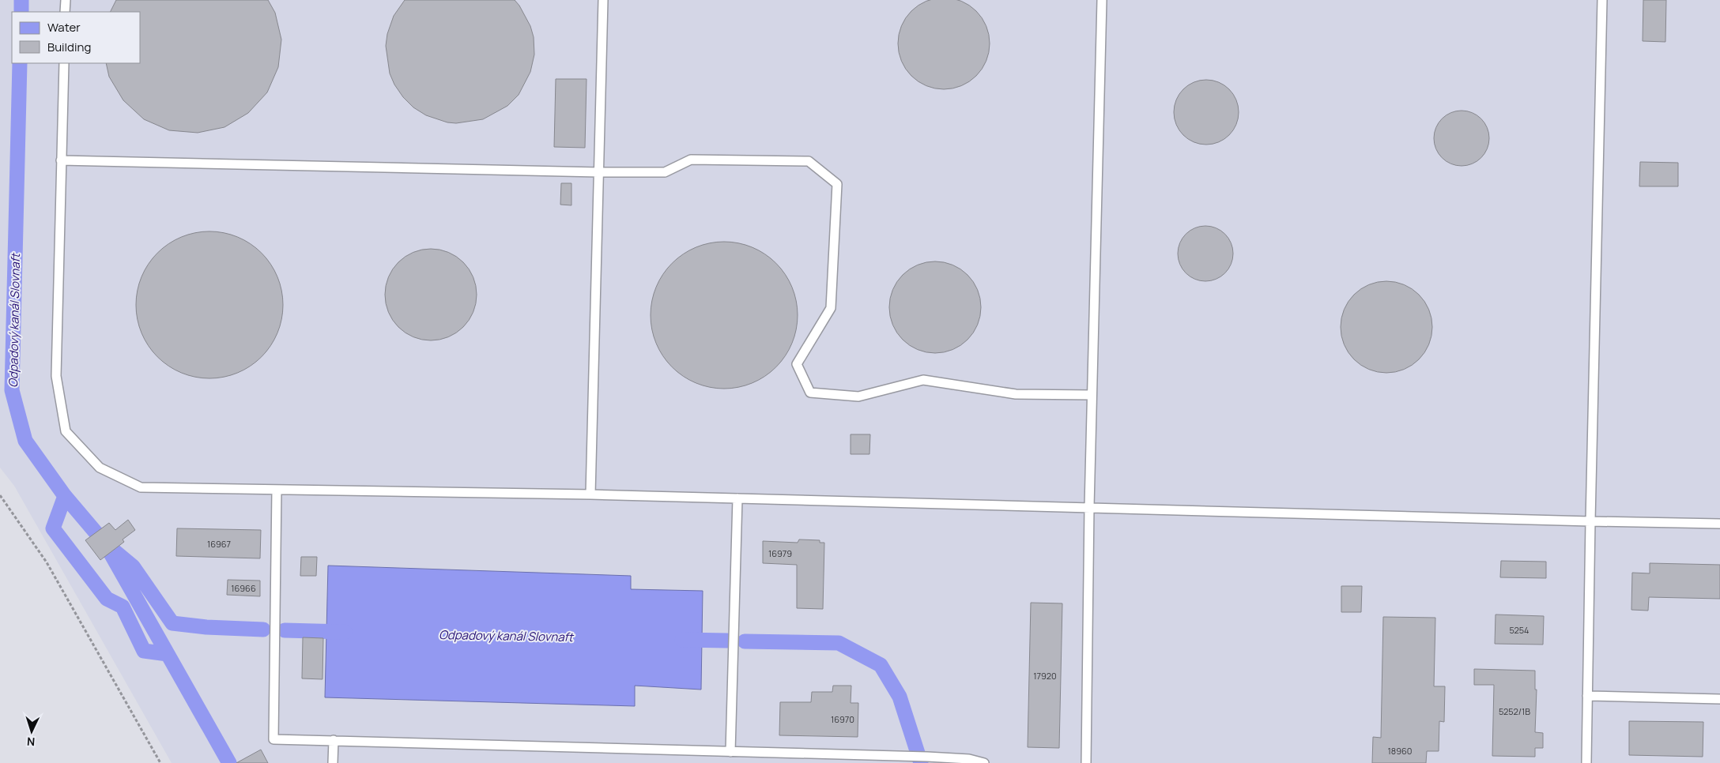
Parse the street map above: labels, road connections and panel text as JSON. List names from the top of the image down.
{
  "water": ["Odpadový kanál Slovnaft"],
  "house_numbers": [
    "16967",
    "16979",
    "16966",
    "5254",
    "17920",
    "5252/1B",
    "16970",
    "18960"
  ],
  "legend": ["Water", "Building"],
  "north": "bottom"
}
